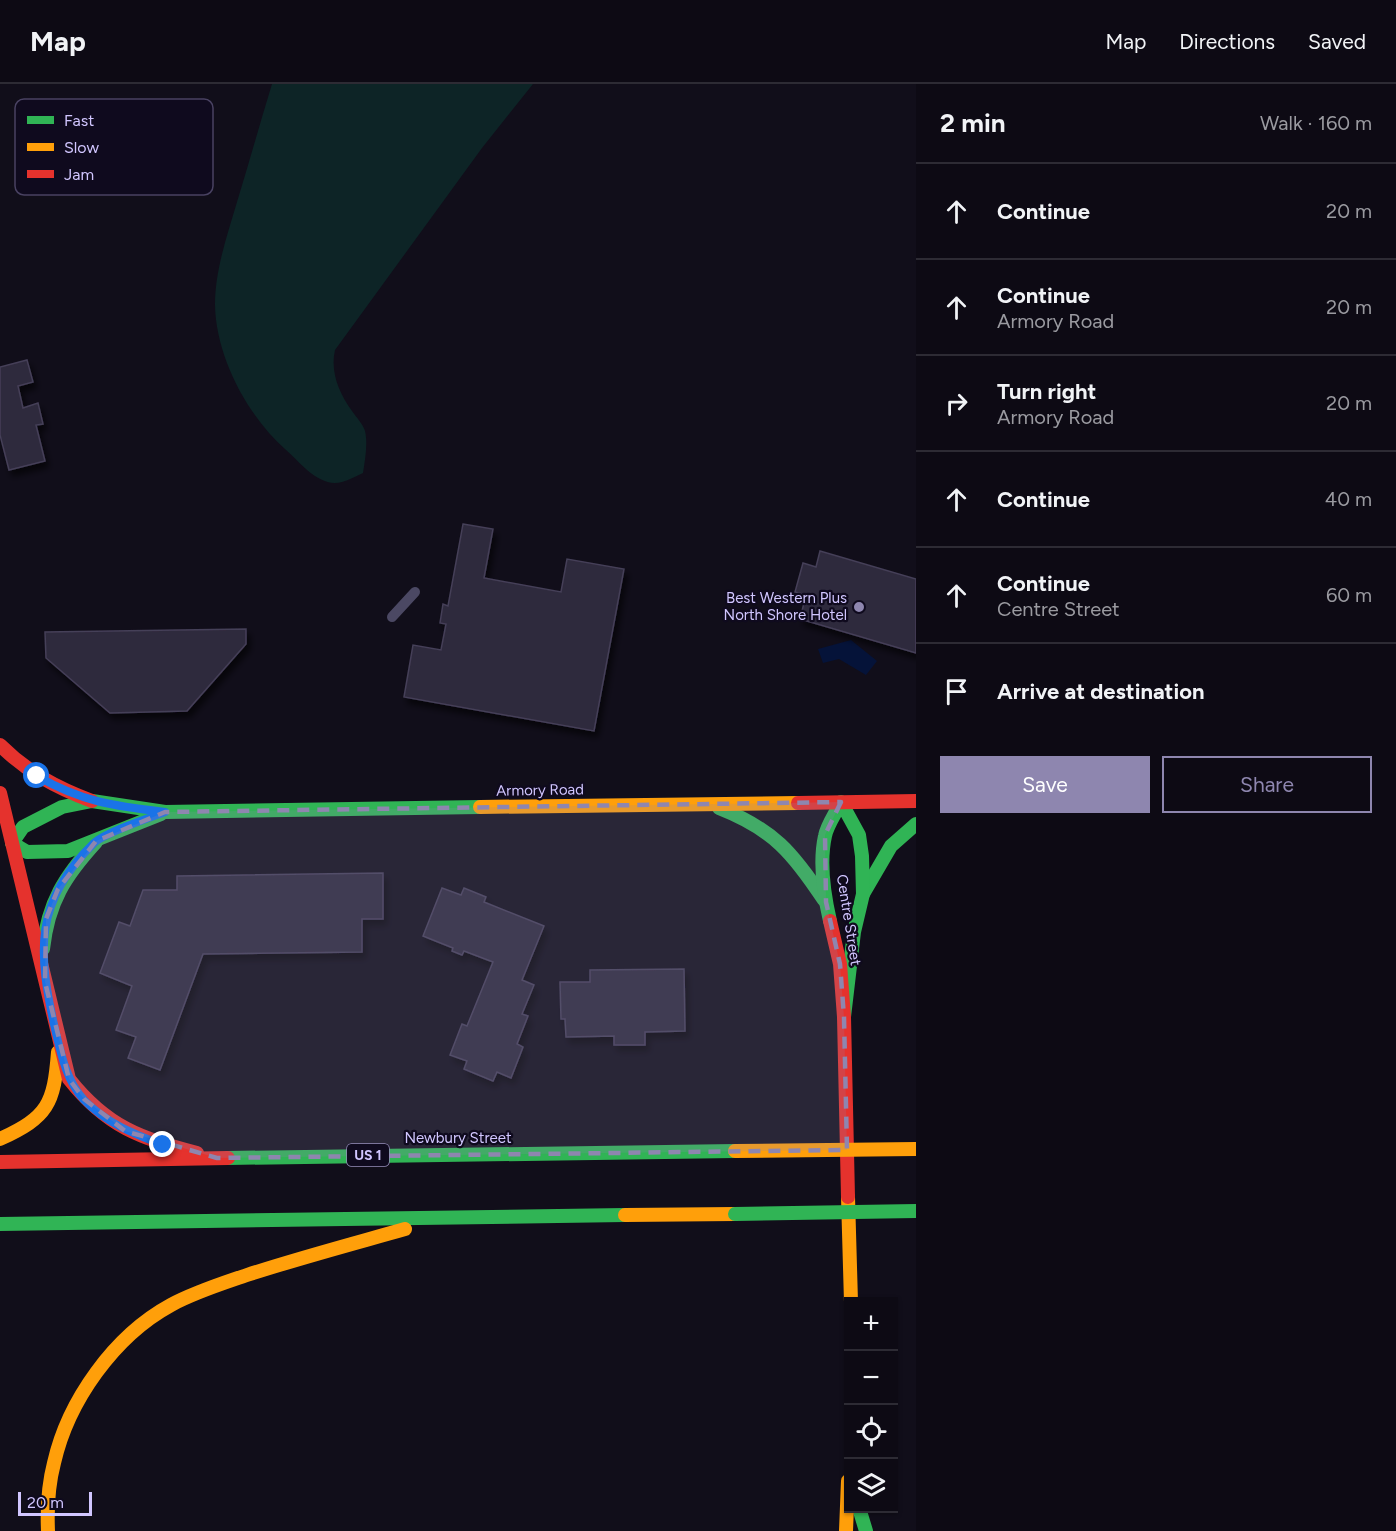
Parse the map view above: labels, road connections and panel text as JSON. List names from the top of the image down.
{
  "streets": {
    "main road": [
      "Armory Road",
      "Centre Street",
      "Newbury Street",
      "US 1"
    ]
  },
  "crossings": [
    ["Armory Road", "Centre Street"]
  ],
  "places": ["Best Western Plus North Shore Hotel"],
  "legend": ["Fast", "Slow", "Jam"],
  "scale_bar": "20 m",
  "page": {
    "header": "Map",
    "nav": ["Map", "Directions", "Saved"],
    "heading": ["2 min", "Walk · 160 m"],
    "list": [
      ["Continue", "20 m"],
      ["Continue", "Armory Road", "20 m"],
      ["Turn right", "Armory Road", "20 m"],
      ["Continue", "40 m"],
      ["Continue", "Centre Street", "60 m"],
      "Arrive at destination"
    ],
    "buttons": ["Save", "Share"],
    "map_buttons": ["+", "−"],
    "scale": "20 m"
  }
}
